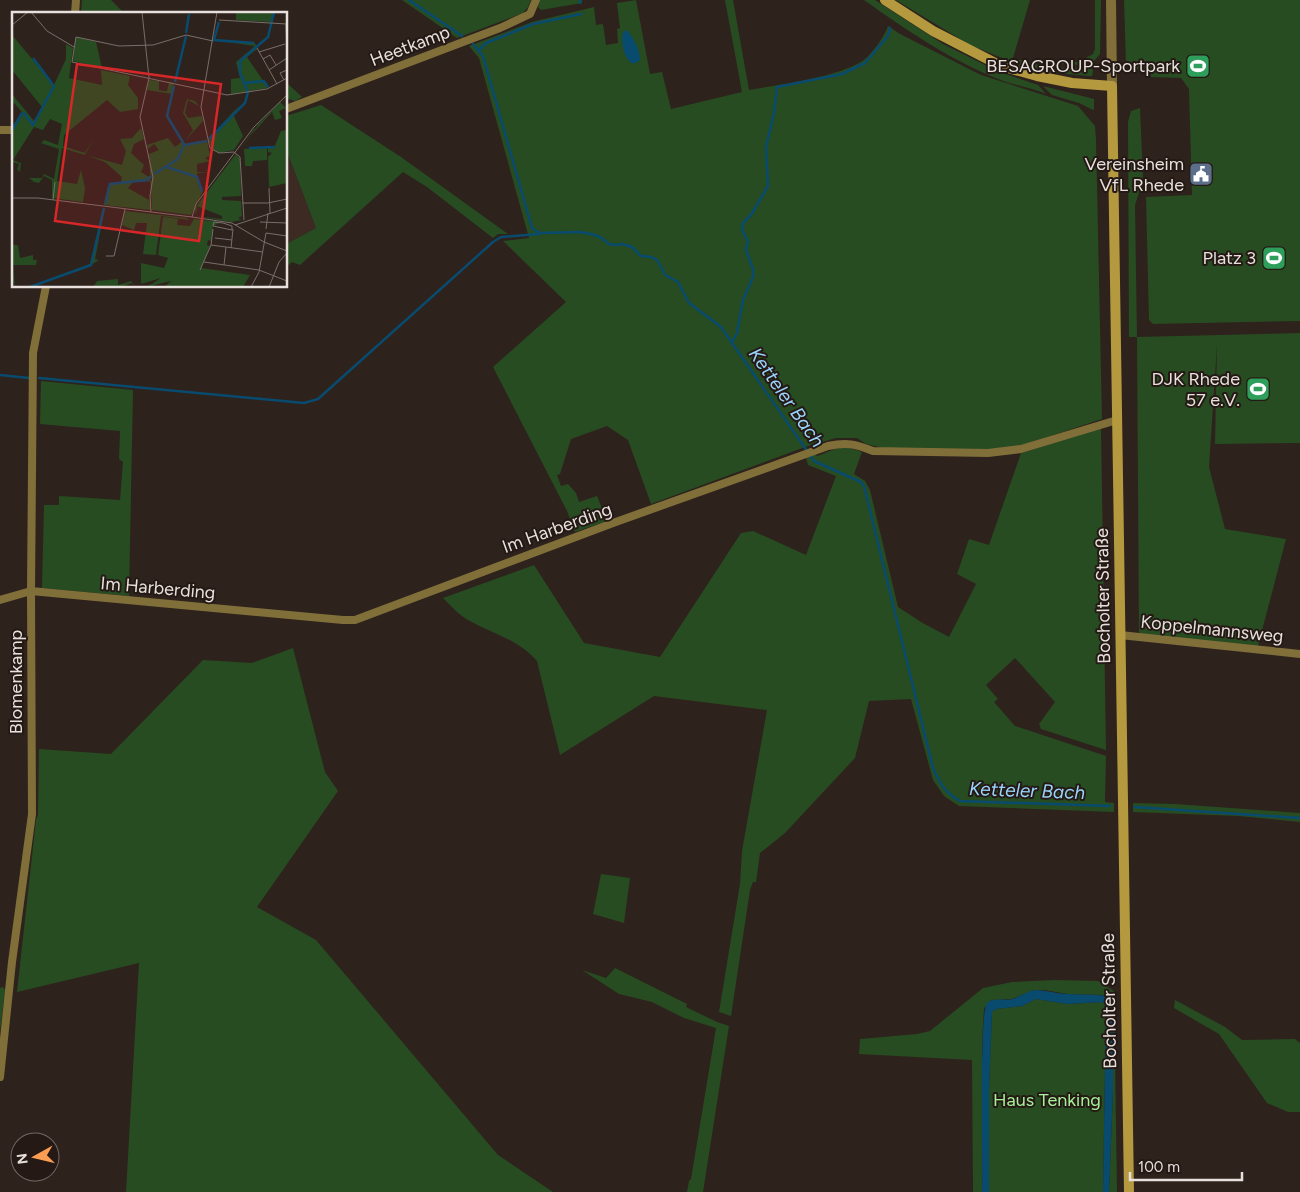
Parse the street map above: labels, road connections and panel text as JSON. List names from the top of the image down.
{
  "streets": {
    "main road": ["Bocholter Straße"],
    "street": [
      "Heetkamp",
      "Im Harberding",
      "Koppelmannsweg",
      "Blomenkamp"
    ]
  },
  "crossings": [
    ["Im Harberding", "Bocholter Straße"],
    ["Im Harberding", "Blomenkamp"],
    ["Bocholter Straße", "Koppelmannsweg"]
  ],
  "water": ["Ketteler Bach"],
  "parks": ["Haus Tenking"],
  "places": {
    "sports": ["BESAGROUP-Sportpark", "Platz 3", "DJK Rhede 57 e.V."],
    "public building": ["Vereinsheim VfL Rhede"]
  },
  "scale_bar": "100 m",
  "north": "left"
}
